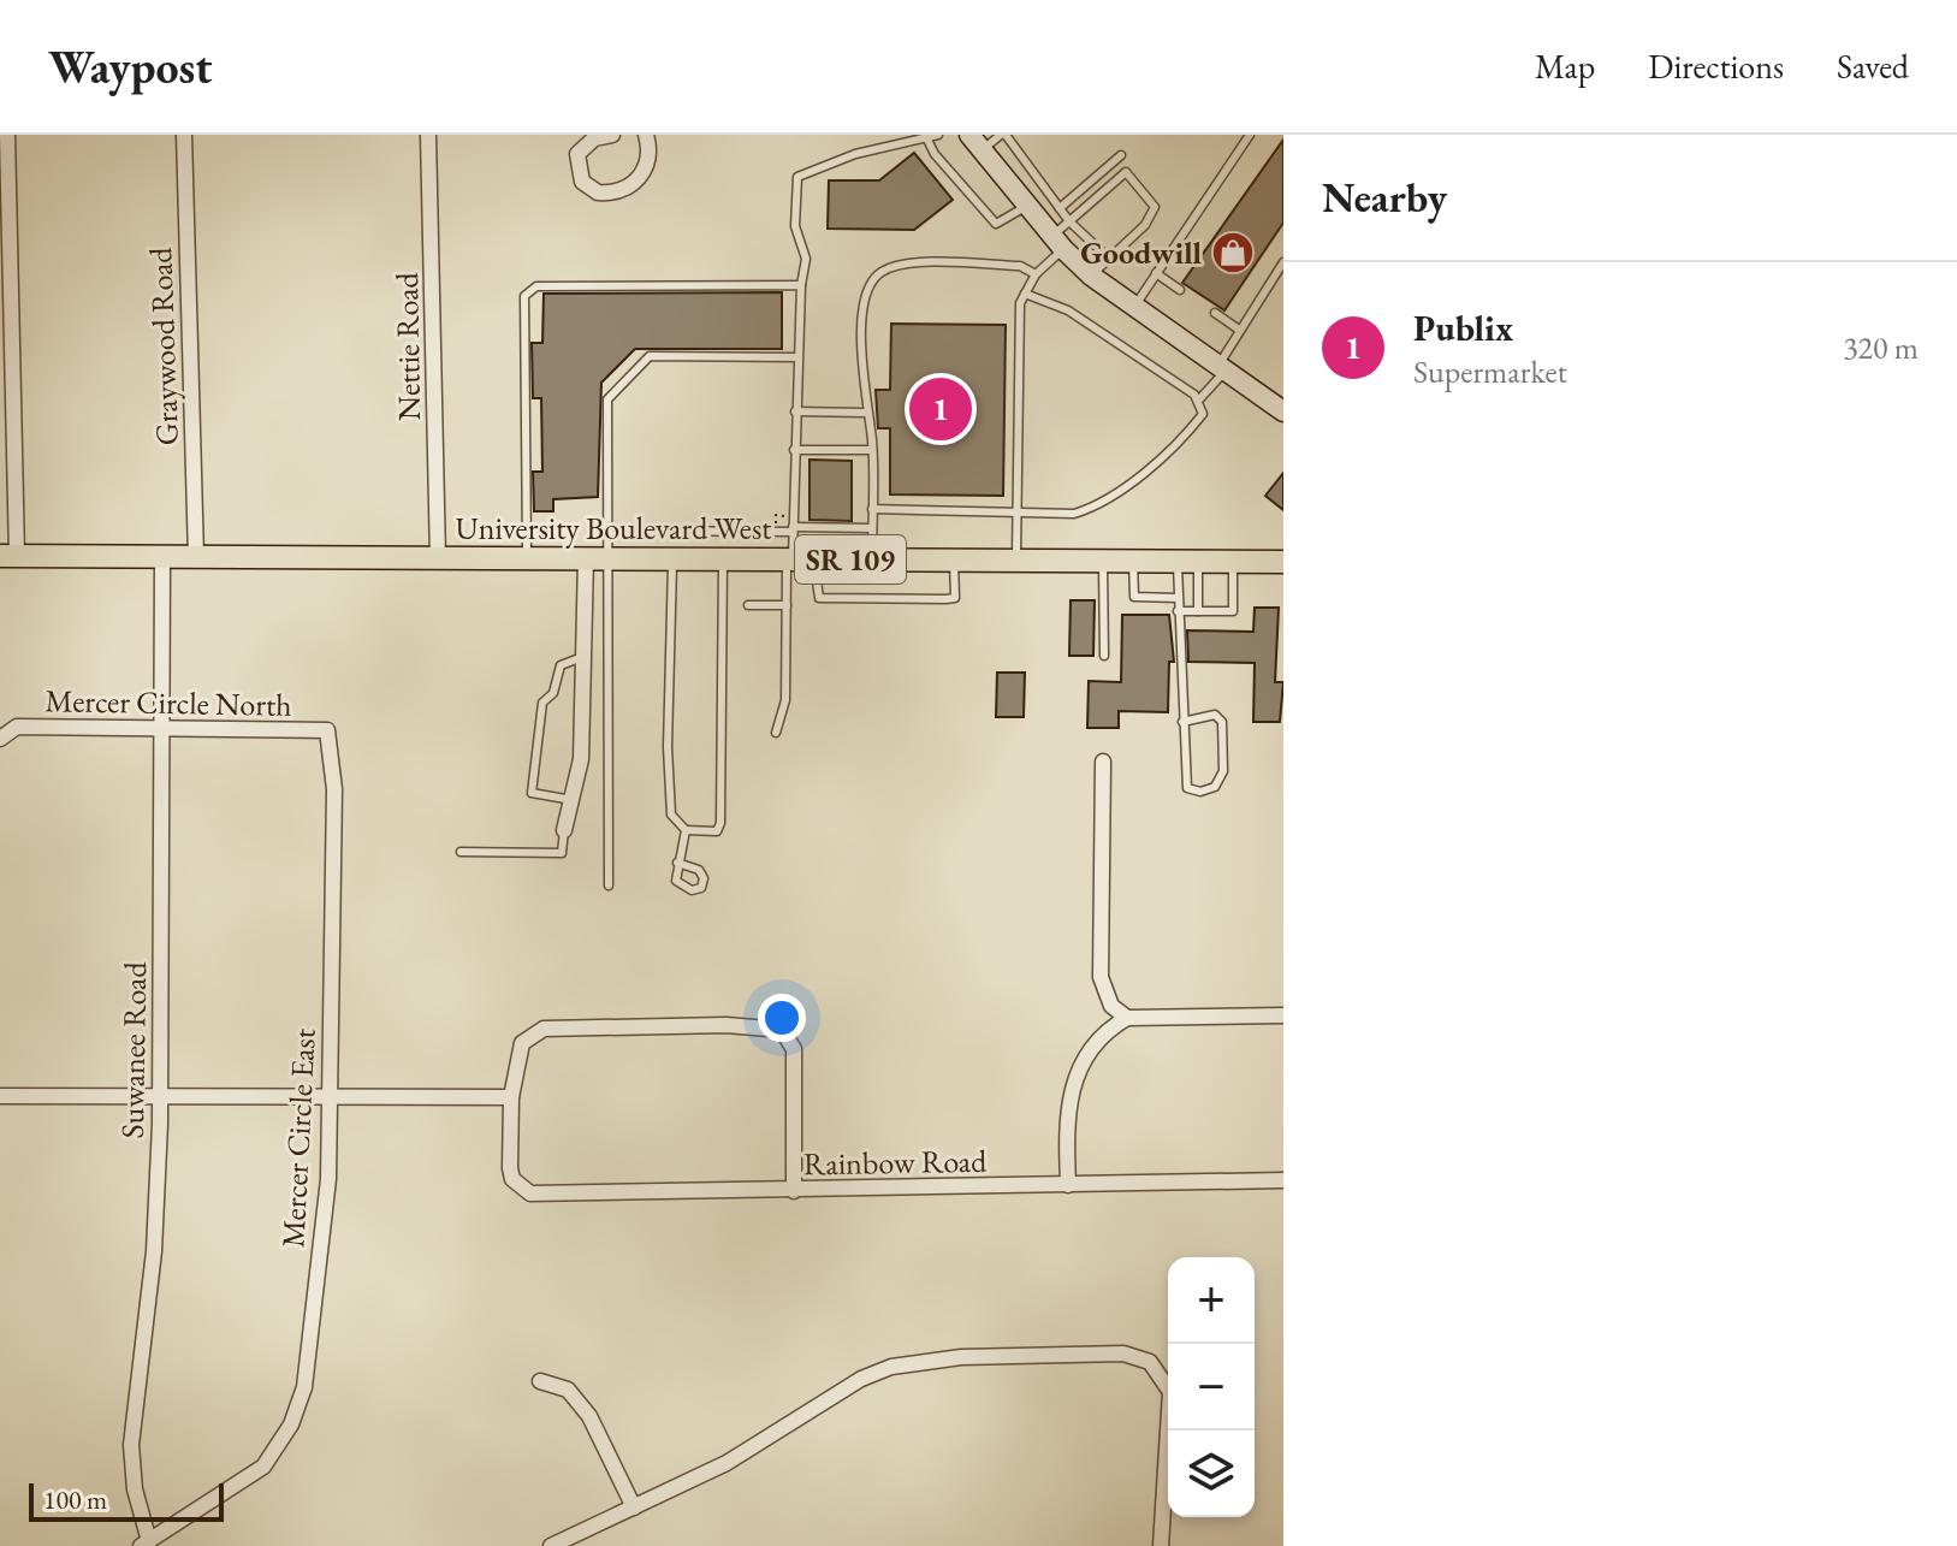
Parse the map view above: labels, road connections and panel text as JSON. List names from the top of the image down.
{
  "streets": {
    "main road": ["University Boulevard West", "SR 109"],
    "street": [
      "Graywood Road",
      "Nettie Road",
      "Mercer Circle North",
      "Suwanee Road",
      "Mercer Circle East",
      "Rainbow Road"
    ]
  },
  "crossings": [
    ["Graywood Road", "University Boulevard West"],
    ["Nettie Road", "University Boulevard West"],
    ["University Boulevard West", "Suwanee Road"],
    ["Mercer Circle North", "Suwanee Road"],
    ["Mercer Circle North", "Mercer Circle East"],
    ["Suwanee Road", "Mercer Circle East"]
  ],
  "places": {
    "shop": ["Goodwill"]
  },
  "scale_bar": "100 m",
  "page": {
    "header": "Waypost",
    "nav": ["Map", "Directions", "Saved"],
    "heading": "Nearby",
    "list": [
      {
        "mark": "1",
        "name": "Publix",
        "note": "Supermarket",
        "value": "320 m"
      }
    ],
    "pins": "1",
    "map_buttons": ["+", "−"],
    "scale": "100 m"
  }
}
